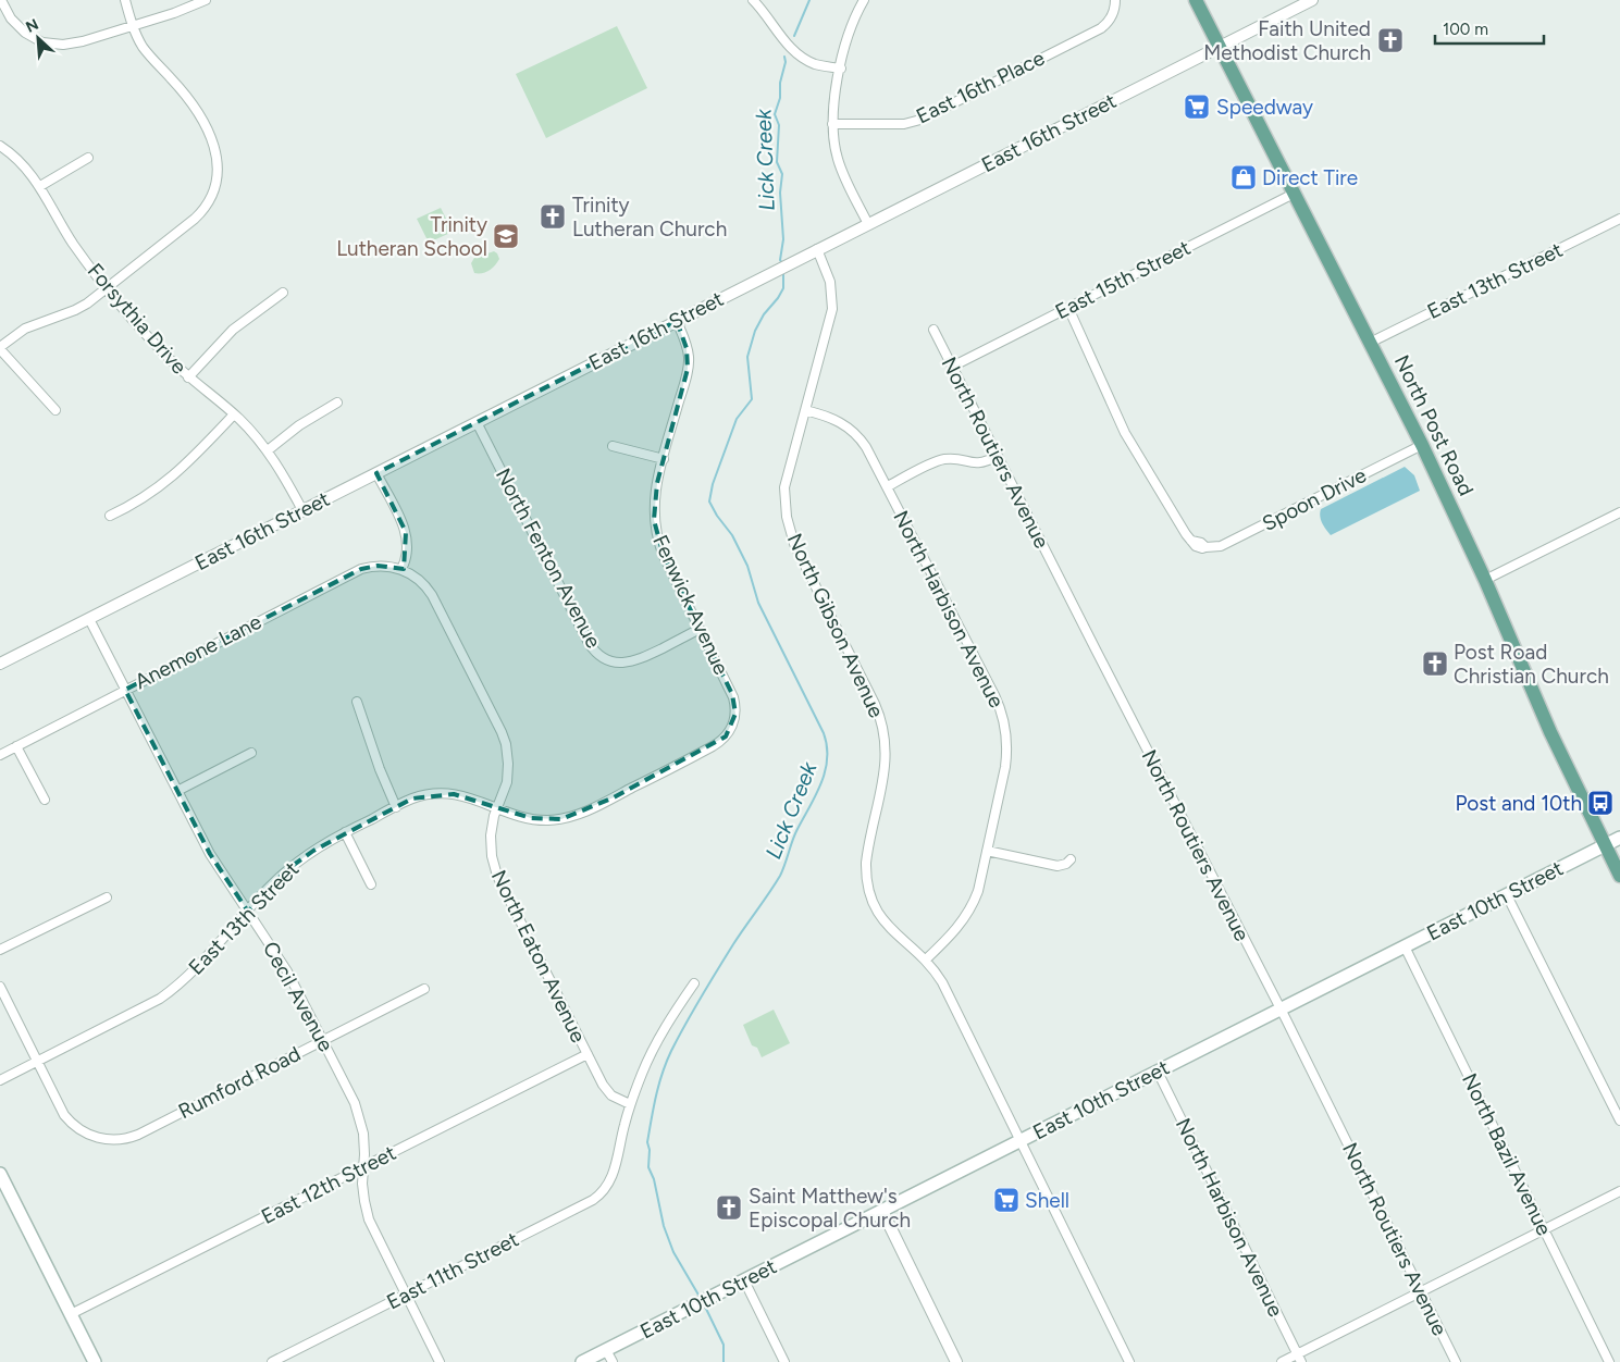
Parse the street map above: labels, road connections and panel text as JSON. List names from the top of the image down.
{
  "streets": {
    "main road": ["North Post Road", "East 10th Street"],
    "street": [
      "East 16th Place",
      "East 16th Street",
      "East 15th Street",
      "East 13th Street",
      "Forsythia Drive",
      "North Routiers Avenue",
      "Spoon Drive",
      "North Fenton Avenue",
      "Fenwick Avenue",
      "North Harbison Avenue",
      "North Gibson Avenue",
      "Anemone Lane",
      "North Eaton Avenue",
      "Cecil Avenue",
      "Rumford Road",
      "North Bazil Avenue",
      "East 12th Street",
      "East 11th Street"
    ]
  },
  "crossings": [
    ["East 16th Street", "Forsythia Drive"],
    ["East 16th Street", "North Post Road"],
    ["East 16th Street", "North Fenton Avenue"],
    ["East 16th Street", "Fenwick Avenue"],
    ["East 16th Street", "North Gibson Avenue"],
    ["East 16th Street", "Cecil Avenue"],
    ["East 15th Street", "North Post Road"],
    ["East 15th Street", "North Routiers Avenue"],
    ["East 15th Street", "Spoon Drive"],
    ["East 13th Street", "North Post Road"],
    ["East 13th Street", "Fenwick Avenue"],
    ["East 13th Street", "North Eaton Avenue"],
    ["East 13th Street", "Cecil Avenue"],
    ["East 13th Street", "Rumford Road"],
    ["North Post Road", "Spoon Drive"],
    ["North Post Road", "East 10th Street"],
    ["North Routiers Avenue", "East 10th Street"],
    ["North Fenton Avenue", "Fenwick Avenue"],
    ["North Harbison Avenue", "North Gibson Avenue"],
    ["North Harbison Avenue", "East 10th Street"],
    ["North Gibson Avenue", "East 10th Street"],
    ["Anemone Lane", "North Eaton Avenue"],
    ["Anemone Lane", "Cecil Avenue"],
    ["East 10th Street", "North Bazil Avenue"],
    ["North Eaton Avenue", "East 12th Street"],
    ["North Eaton Avenue", "East 11th Street"],
    ["Cecil Avenue", "Rumford Road"],
    ["Cecil Avenue", "East 12th Street"],
    ["Cecil Avenue", "East 11th Street"]
  ],
  "water": ["Lick Creek"],
  "places": {
    "church": [
      "Faith United Methodist Church",
      "Trinity Lutheran Church",
      "Post Road Christian Church",
      "Saint Matthew's Episcopal Church"
    ],
    "supermarket": ["Speedway", "Shell"],
    "shop": ["Direct Tire"],
    "school or university": ["Trinity Lutheran School"],
    "bus stop": ["Post and 10th"]
  },
  "scale_bar": "100 m",
  "north": "top left"
}
